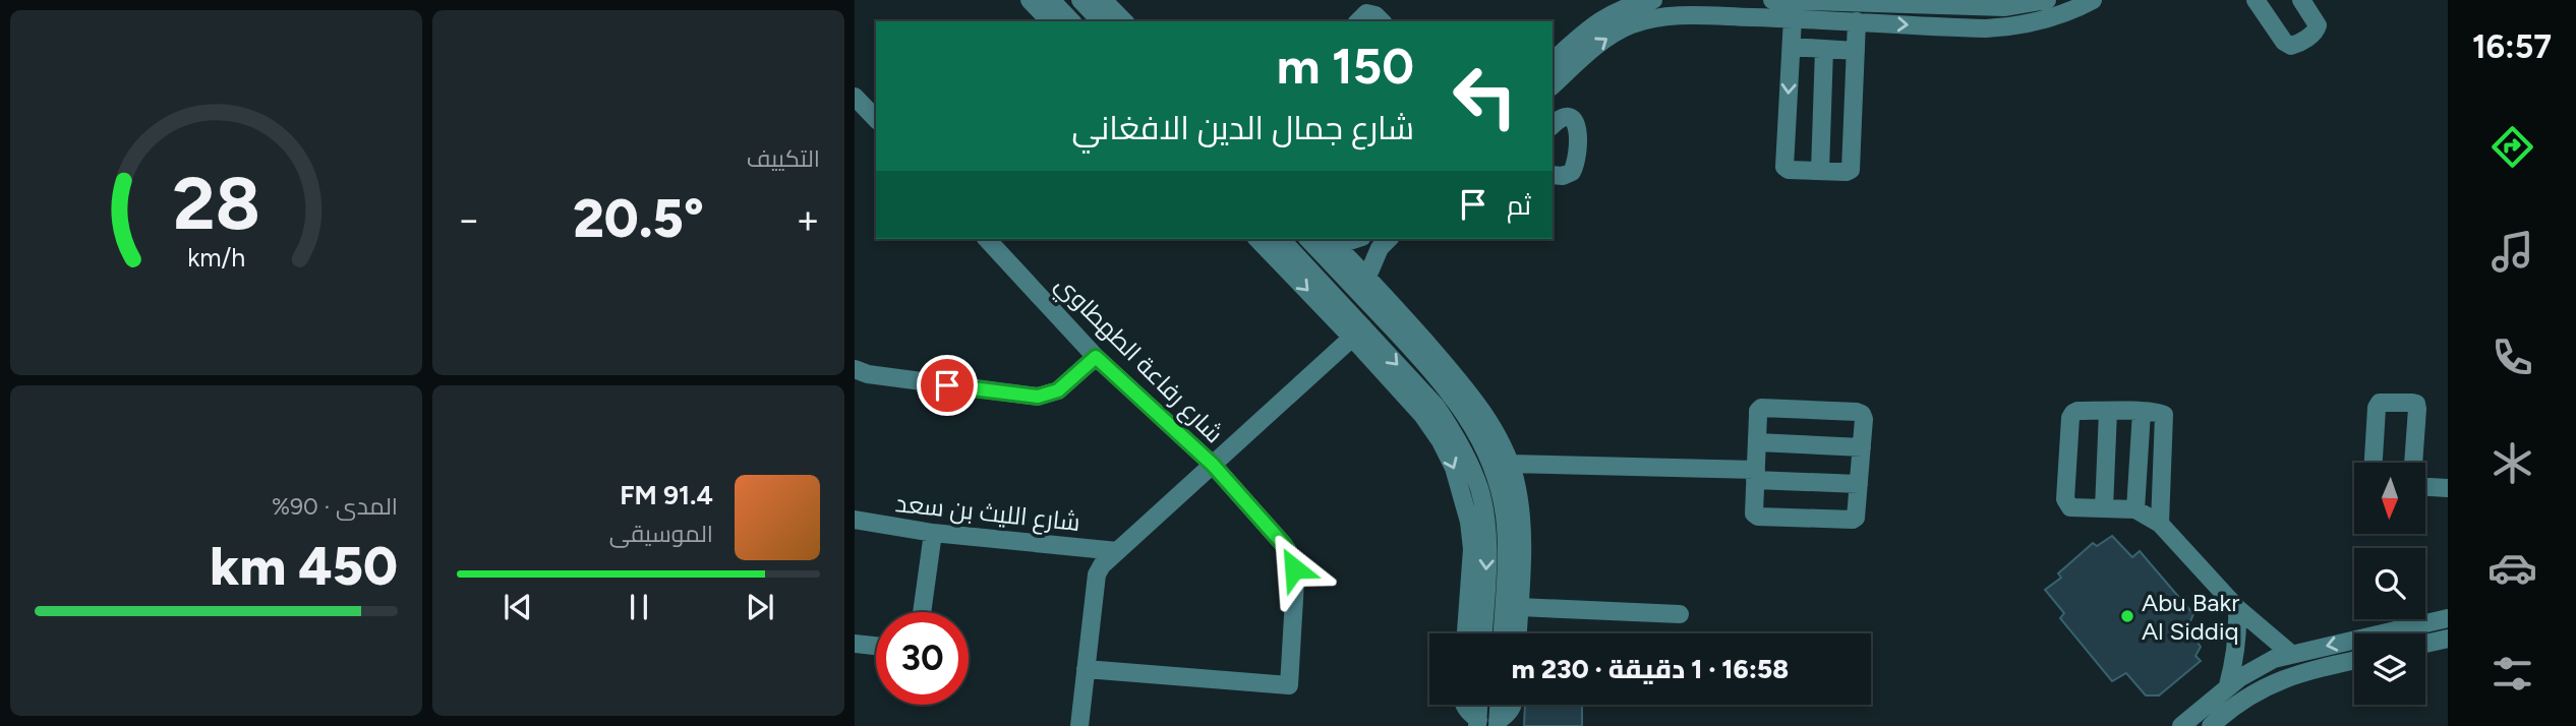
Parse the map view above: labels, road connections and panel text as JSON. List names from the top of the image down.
{
  "streets": {
    "street": ["شارع رفاعة الطهطاوي", "شارع الليث بن سعد"]
  },
  "places": ["Abu Bakr Al Siddiq"],
  "north": "bottom",
  "page": {
    "tabs": "16:57",
    "tile": [
      "التكييف",
      ["المدى · 90%", "450 km"]
    ],
    "turn": ["150 m", "شارع جمال الدين الافغاني"],
    "then": "ثم",
    "heat": ["−", "20.5°", "+"],
    "song": ["91.4 FM", "الموسيقى"],
    "limit": "30",
    "trip": "16:58 · 1 دقيقة · 230 m",
    "gauge": ["28", "km/h"]
  }
}
